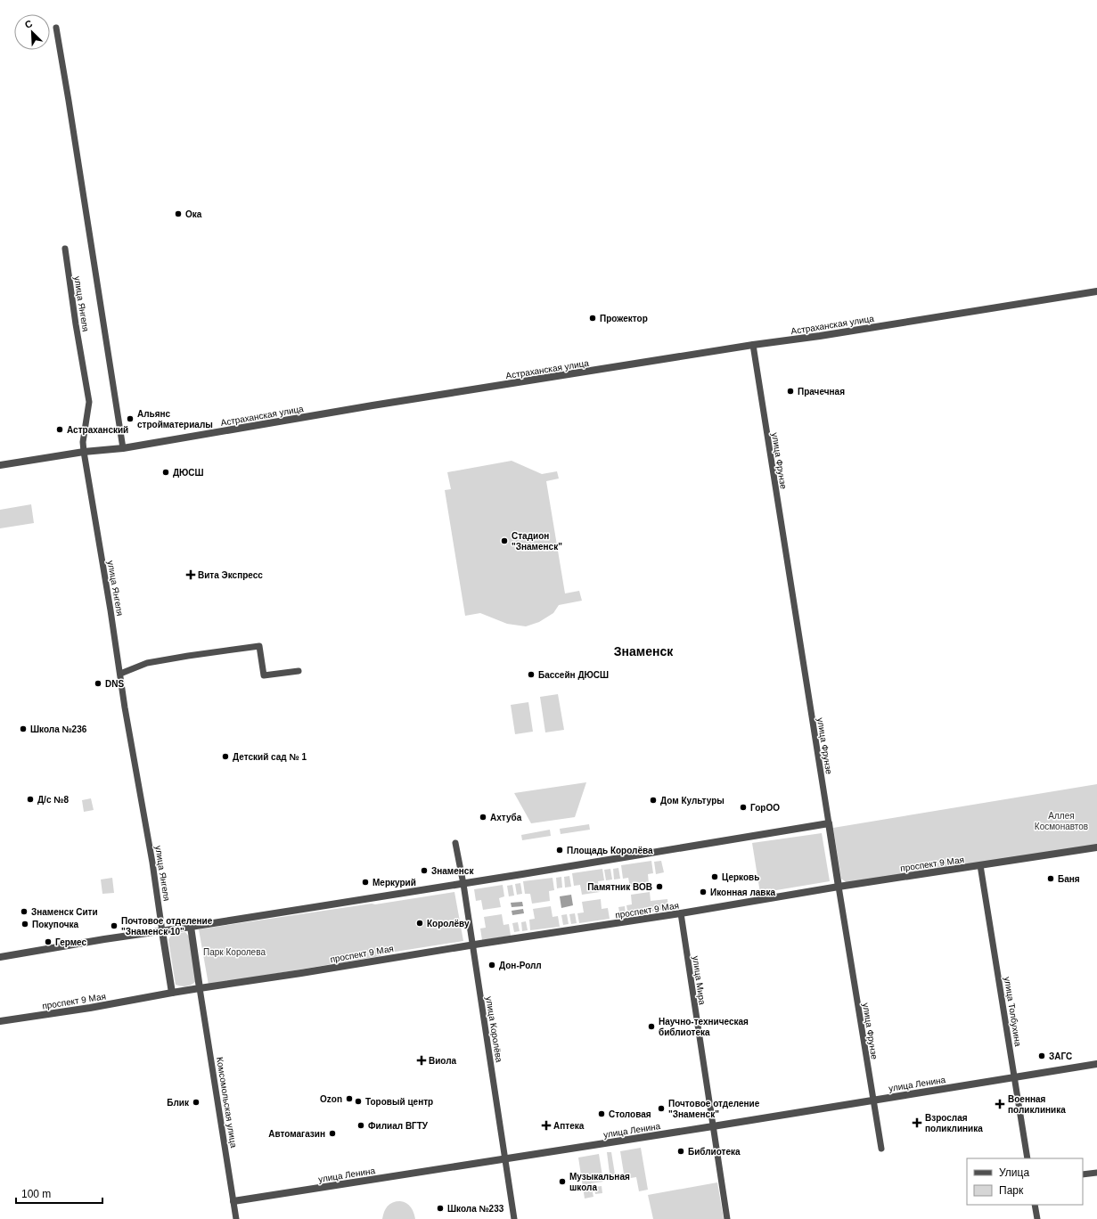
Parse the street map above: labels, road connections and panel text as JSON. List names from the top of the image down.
{
  "streets": {
    "street": [
      "улица Янгеля",
      "Астраханская улица",
      "улица Фрунзе",
      "проспект 9 Мая",
      "улица Мира",
      "улица Толбухина",
      "улица Королёва",
      "улица Ленина",
      "Комсомольская улица"
    ]
  },
  "crossings": [
    ["улица Янгеля", "Астраханская улица"],
    ["Астраханская улица", "улица Фрунзе"],
    ["улица Фрунзе", "проспект 9 Мая"],
    ["улица Фрунзе", "улица Ленина"],
    ["проспект 9 Мая", "улица Мира"],
    ["проспект 9 Мая", "улица Толбухина"],
    ["проспект 9 Мая", "улица Королёва"],
    ["проспект 9 Мая", "Комсомольская улица"],
    ["улица Мира", "улица Ленина"],
    ["улица Толбухина", "улица Ленина"],
    ["улица Королёва", "улица Ленина"],
    ["улица Ленина", "Комсомольская улица"]
  ],
  "districts": ["Знаменск"],
  "parks": ["Аллея Космонавтов", "Парк Королева"],
  "places": {
    "other": [
      "Ока",
      "Прожектор",
      "Прачечная",
      "Альянс стройматериалы",
      "Астраханский",
      "ДЮСШ",
      "Стадион \"Знаменск\"",
      "Бассейн ДЮСШ",
      "DNS",
      "Школа №236",
      "Детский сад № 1",
      "Д/с №8",
      "Дом Культуры",
      "ГорОО",
      "Ахтуба",
      "Площадь Королёва",
      "Знаменск",
      "Церковь",
      "Баня",
      "Меркурий",
      "Памятник ВОВ",
      "Иконная лавка",
      "Знаменск Сити",
      "Королёву",
      "Покупочка",
      "Почтовое отделение \"Знаменск 10\"",
      "Гермес",
      "Дон-Ролл",
      "Научно-техническая библиотека",
      "ЗАГС",
      "Ozon",
      "Торовый центр",
      "Блик",
      "Почтовое отделение \"Знаменск\"",
      "Столовая",
      "Филиал ВГТУ",
      "Автомагазин",
      "Библиотека",
      "Музыкальная школа",
      "Школа №233"
    ],
    "health": [
      "Вита Экспресс",
      "Виола",
      "Военная поликлиника",
      "Взрослая поликлиника",
      "Аптека"
    ]
  },
  "legend": ["Улица", "Парк"],
  "scale_bar": "100 m",
  "north": "top left"
}
